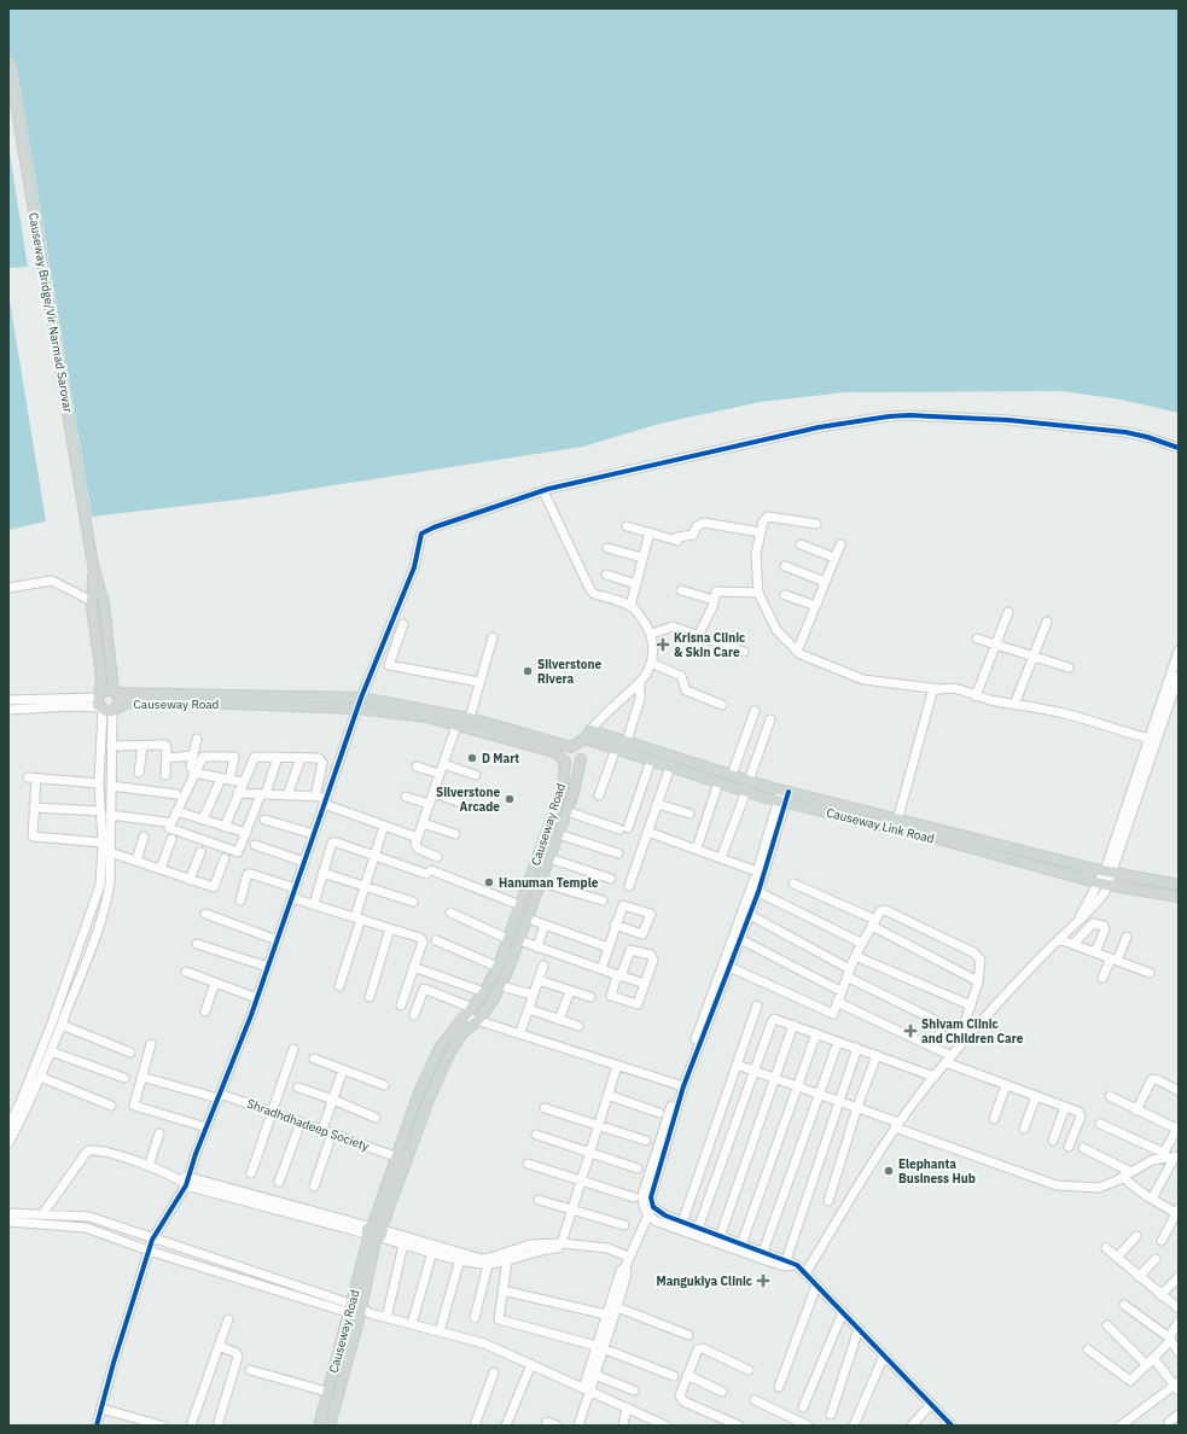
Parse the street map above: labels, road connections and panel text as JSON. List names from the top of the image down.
{
  "streets": {
    "main road": ["Causeway Bridge/Vir Narmad Sarovar", "Causeway Road", "Causeway Link Road"],
    "street": ["Shradhdhadeep Society"]
  },
  "crossings": [
    ["Causeway Road", "Causeway Link Road"],
    ["Causeway Road", "Shradhdhadeep Society"]
  ],
  "places": {
    "health": ["Krisna Clinic & Skin Care", "Shivam Clinic and Children Care", "Mangukiya Clinic"],
    "other": [
      "Silverstone Rivera",
      "D Mart",
      "Silverstone Arcade",
      "Hanuman Temple",
      "Elephanta Business Hub"
    ]
  }
}
